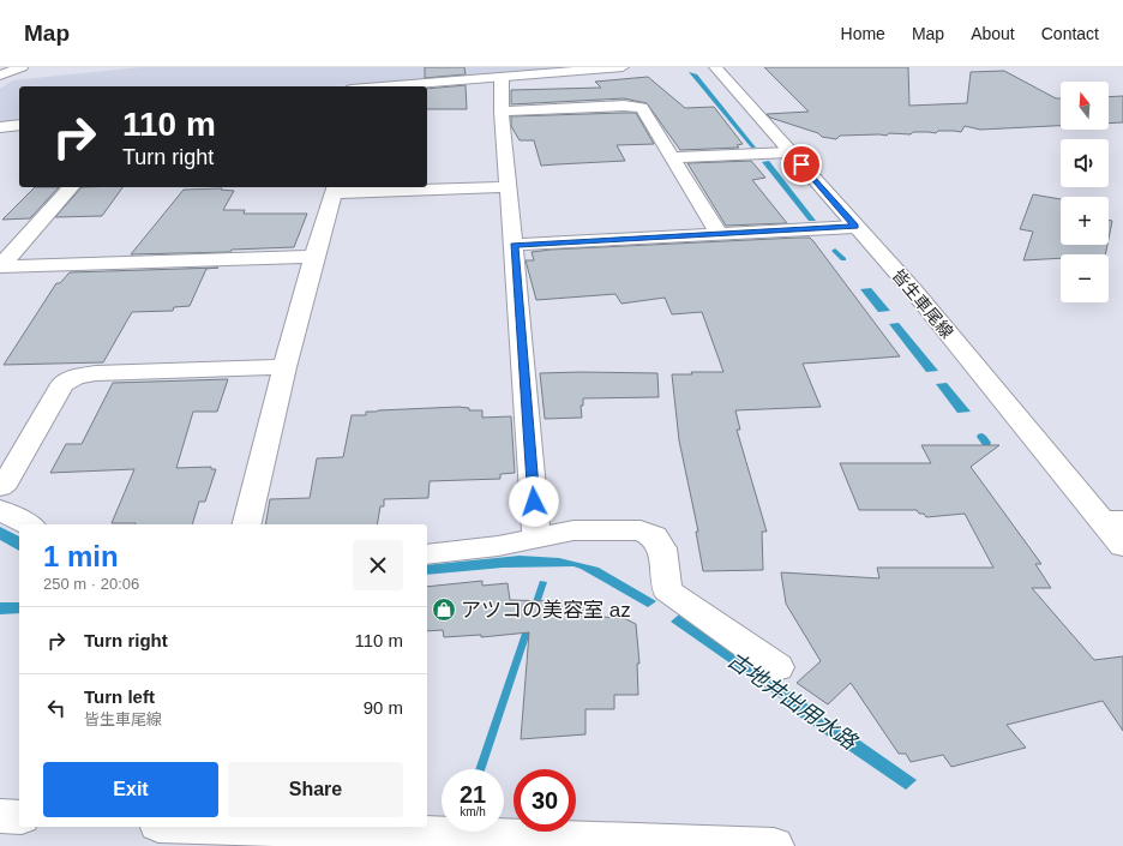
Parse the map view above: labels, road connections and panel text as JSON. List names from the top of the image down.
{
  "streets": {
    "main road": ["皆生車尾線"]
  },
  "water": ["古地井出用水路"],
  "places": {
    "shop": ["アツコの美容室 az"]
  },
  "north": "top",
  "page": {
    "header": "Map",
    "nav": [
      "Home",
      "Map",
      "About",
      "Contact"
    ],
    "map_buttons": ["+", "−"],
    "turn": ["110 m", "Turn right"],
    "heading": ["1 min", "250 m · 20:06"],
    "list": [
      {
        "name": "Turn right",
        "value": "110 m"
      },
      {
        "name": "Turn left",
        "note": "皆生車尾線",
        "value": "90 m"
      }
    ],
    "buttons": ["Exit", "Share"],
    "speed": "21 km/h",
    "limit": "30"
  }
}
